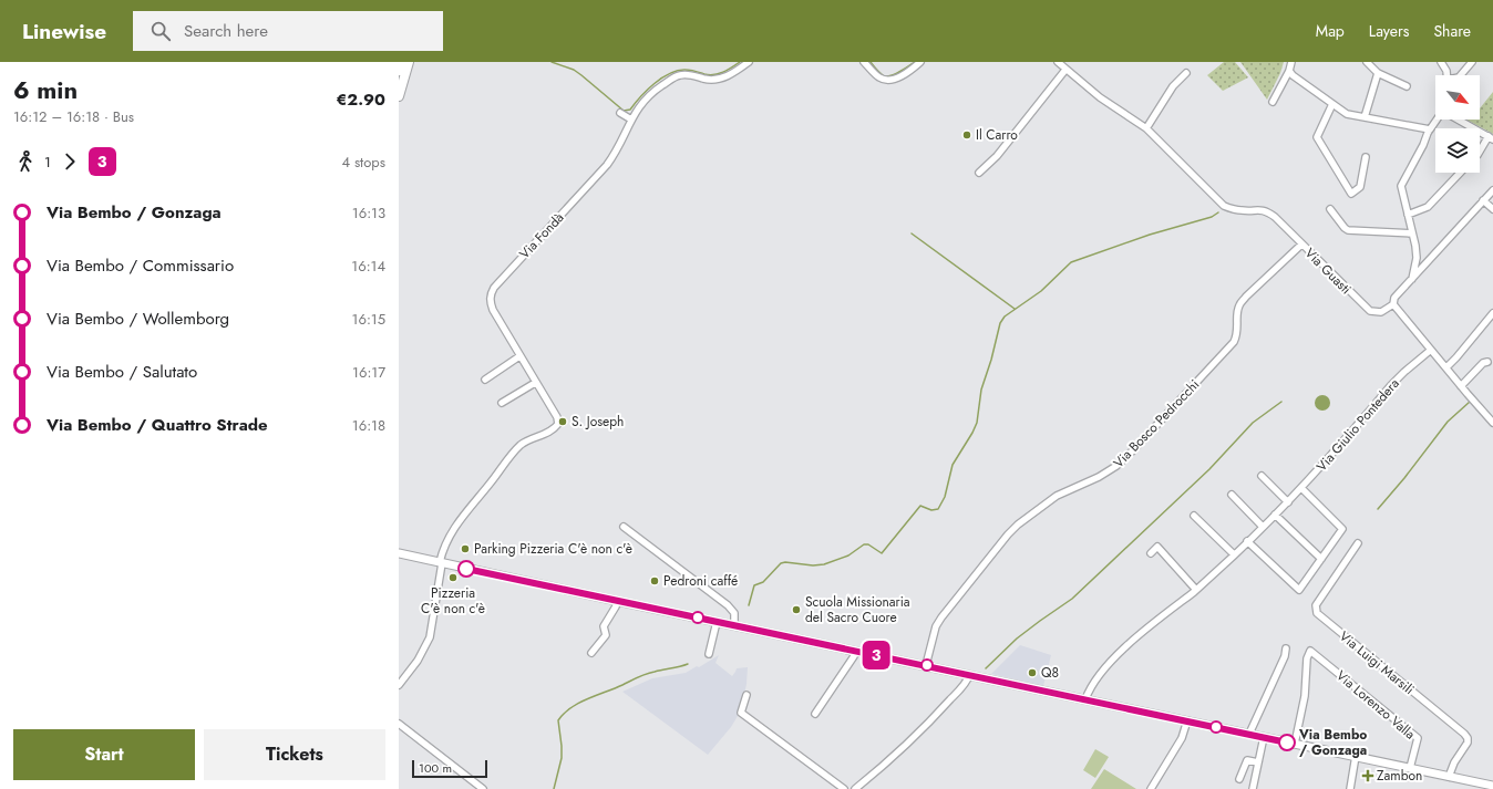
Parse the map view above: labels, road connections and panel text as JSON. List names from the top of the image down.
{
  "streets": {
    "street": [
      "Via Fondà",
      "Via Guasti",
      "Via Bosco Pedrocchi",
      "Via Giulio Pontedera",
      "Via Luigi Marsili",
      "Via Lorenzo Valla"
    ]
  },
  "crossings": [
    ["Via Guasti", "Via Bosco Pedrocchi"]
  ],
  "places": {
    "other": [
      "Il Carro",
      "S. Joseph",
      "Parking Pizzeria C'è non c'è",
      "Pizzeria C'è non c'è",
      "Pedroni caffé",
      "Scuola Missionaria del Sacro Cuore",
      "Q8",
      "Via Bembo / Gonzaga"
    ],
    "health": ["Zambon"]
  },
  "lines": ["bus line 3"],
  "scale_bar": "100 m",
  "north": "bottom right",
  "page": {
    "header": "Linewise",
    "search": "Search here",
    "nav": ["Map", "Layers", "Share"],
    "heading": ["6 min", "16:12 – 16:18 · Bus", "€2.90"],
    "on_map": "3",
    "legs": ["1", "3", "4 stops"],
    "list": [
      {
        "name": "Via Bembo / Gonzaga",
        "value": "16:13"
      },
      {
        "name": "Via Bembo / Commissario",
        "value": "16:14"
      },
      {
        "name": "Via Bembo / Wollemborg",
        "value": "16:15"
      },
      {
        "name": "Via Bembo / Salutato",
        "value": "16:17"
      },
      {
        "name": "Via Bembo / Quattro Strade",
        "value": "16:18"
      }
    ],
    "buttons": ["Start", "Tickets"],
    "scale": "100 m"
  }
}
